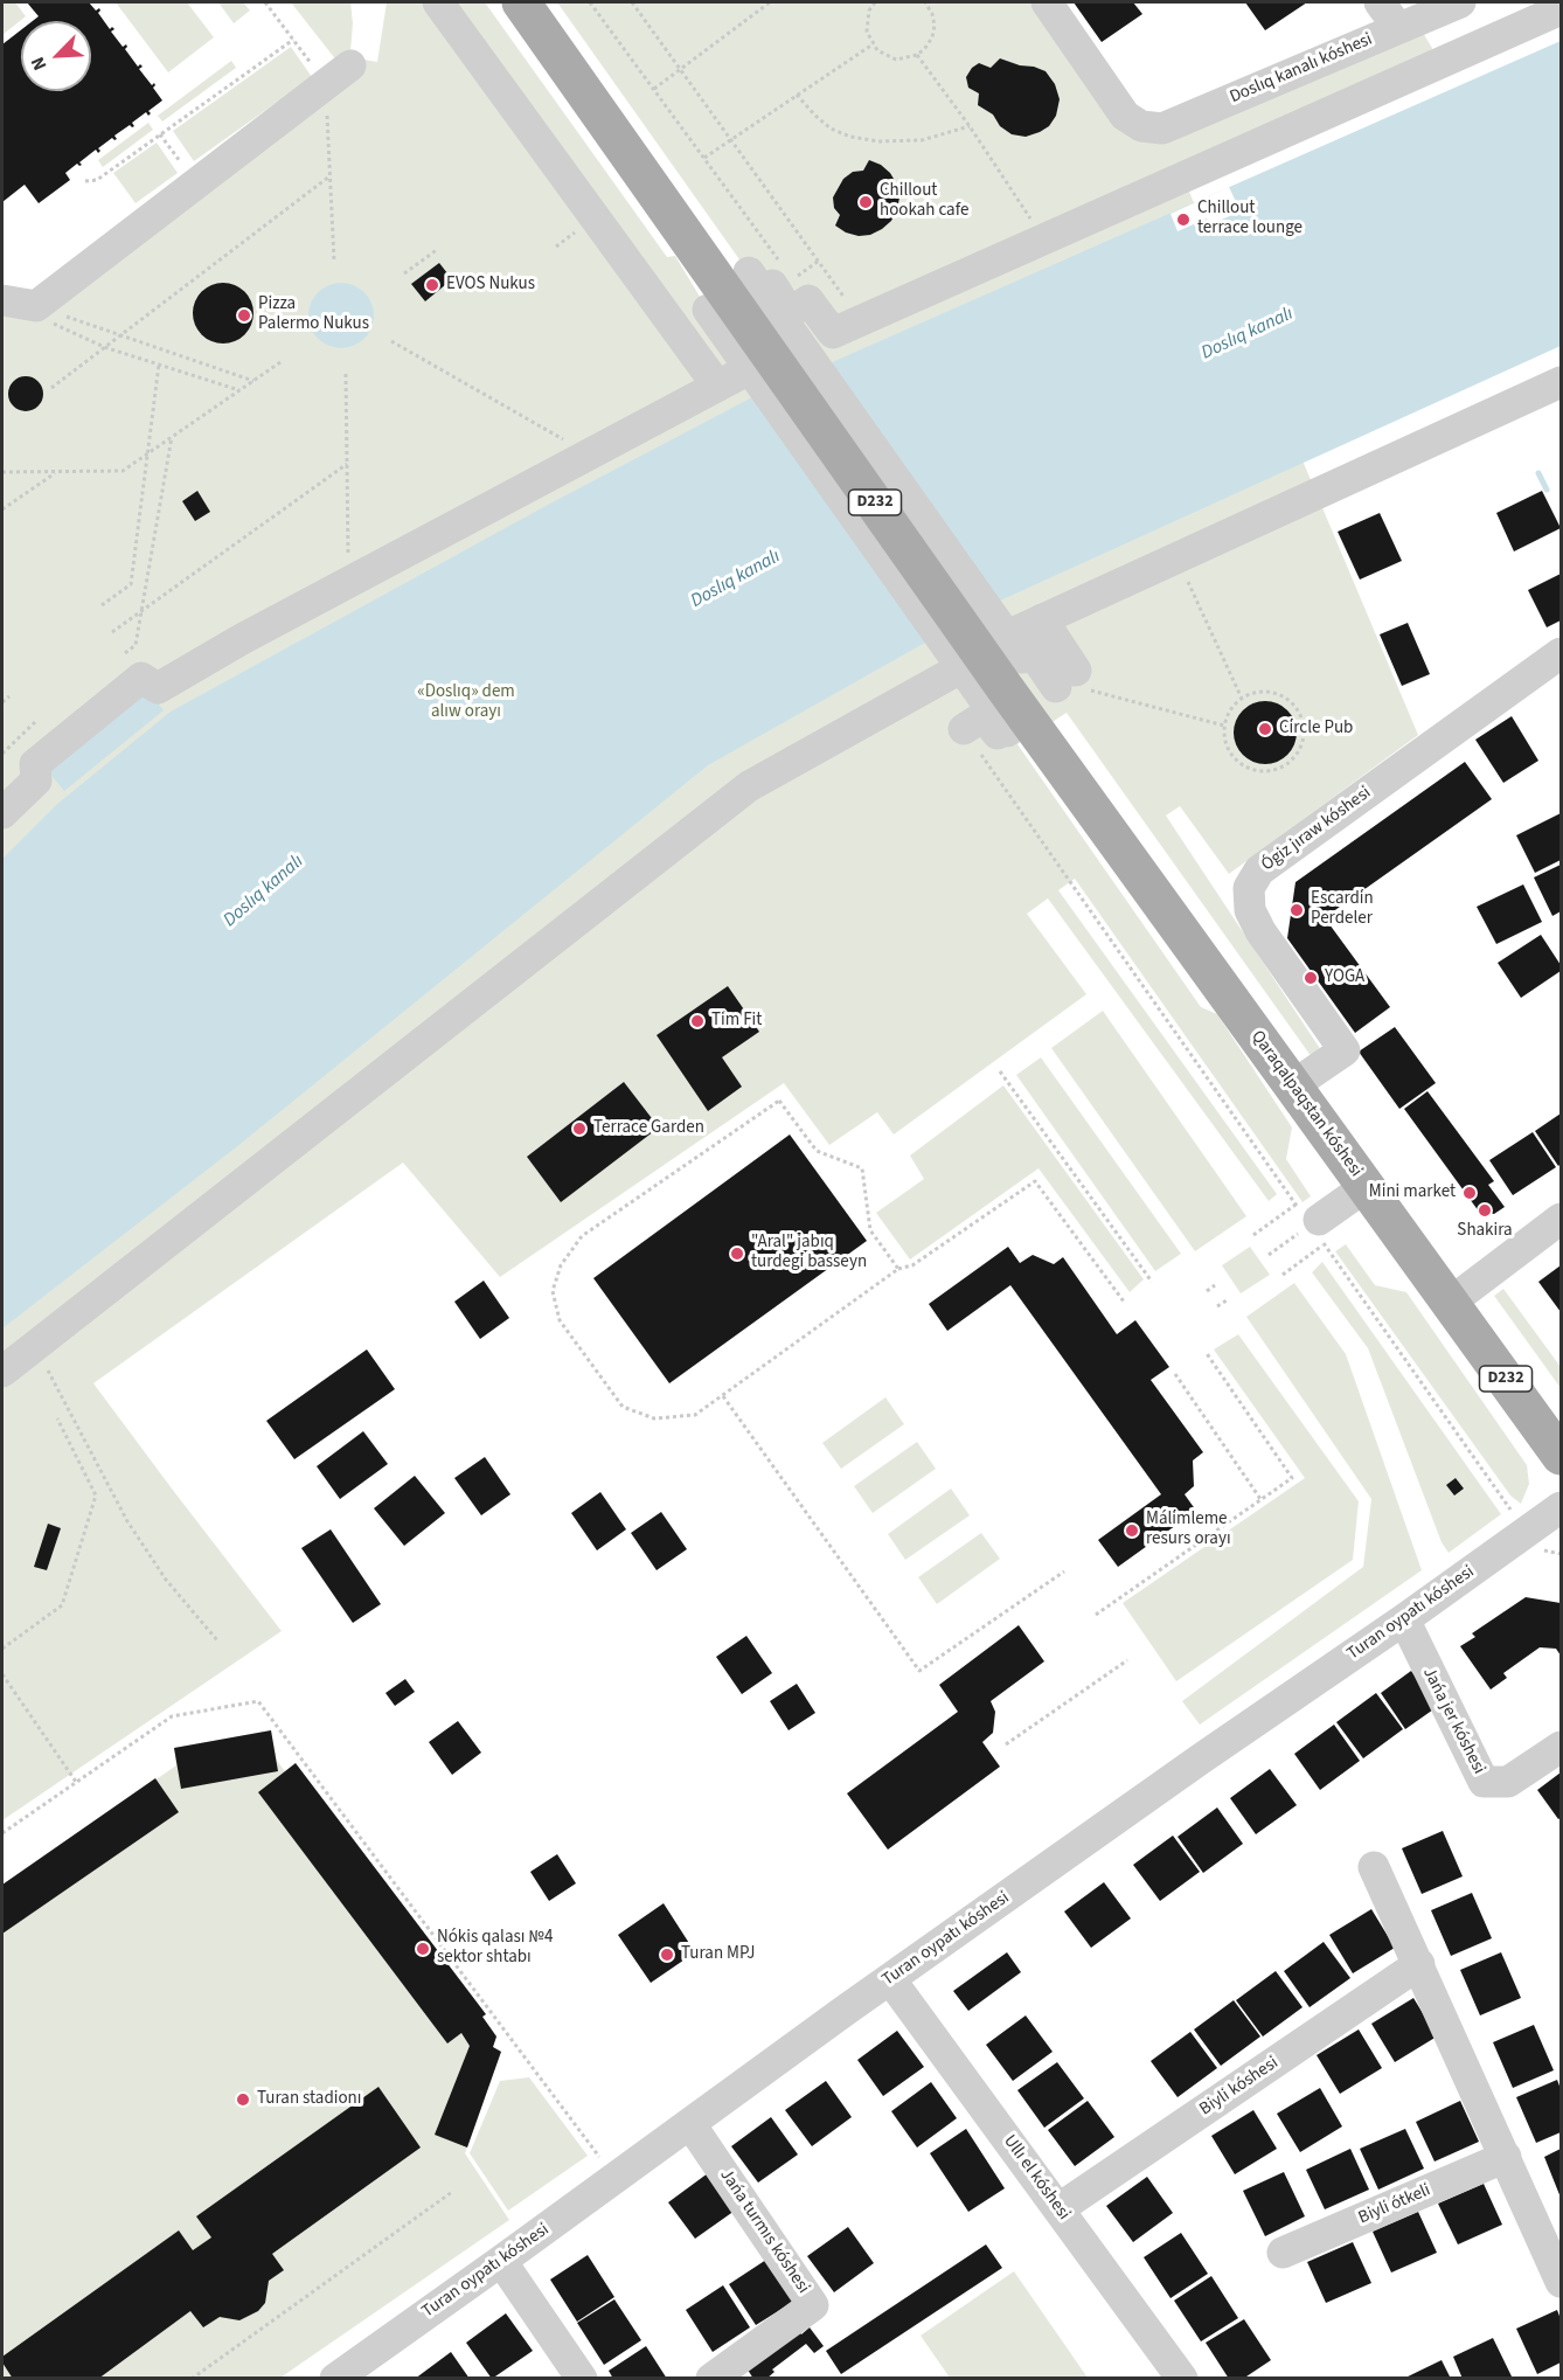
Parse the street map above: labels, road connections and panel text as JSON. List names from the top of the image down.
{
  "streets": {
    "main road": ["D232", "Qaraqalpaqstan kóshesi"],
    "street": [
      "Doslıq kanalı kóshesi",
      "Ógiz jıraw kóshesi",
      "Turan oypatı kóshesi",
      "Jańa jer kóshesi",
      "Biyli kóshesi",
      "Ullı el kóshesi",
      "Biyli ótkeli",
      "Jańa turmıs kóshesi"
    ]
  },
  "crossings": [
    ["D232", "Qaraqalpaqstan kóshesi"],
    ["Ógiz jıraw kóshesi", "Qaraqalpaqstan kóshesi"],
    ["Turan oypatı kóshesi", "Jańa jer kóshesi"],
    ["Turan oypatı kóshesi", "Ullı el kóshesi"],
    ["Turan oypatı kóshesi", "Jańa turmıs kóshesi"],
    ["Biyli kóshesi", "Ullı el kóshesi"]
  ],
  "water": ["Doslıq kanalı"],
  "parks": ["«Doslıq» dem alıw orayı"],
  "places": [
    "Chillout hookah cafe",
    "Chillout terrace lounge",
    "EVOS Nukus",
    "Pizza Palermo Nukus",
    "Circle Pub",
    "Escardin Perdeler",
    "YOGA",
    "Tim Fit",
    "Terrace Garden",
    "Mini market",
    "Shakira",
    "\"Aral\" jabıq turdegi basseyn",
    "Málimleme resurs orayı",
    "Nókis qalası №4 sektor shtabı",
    "Turan MPJ",
    "Turan stadionı"
  ],
  "north": "bottom left"
}
